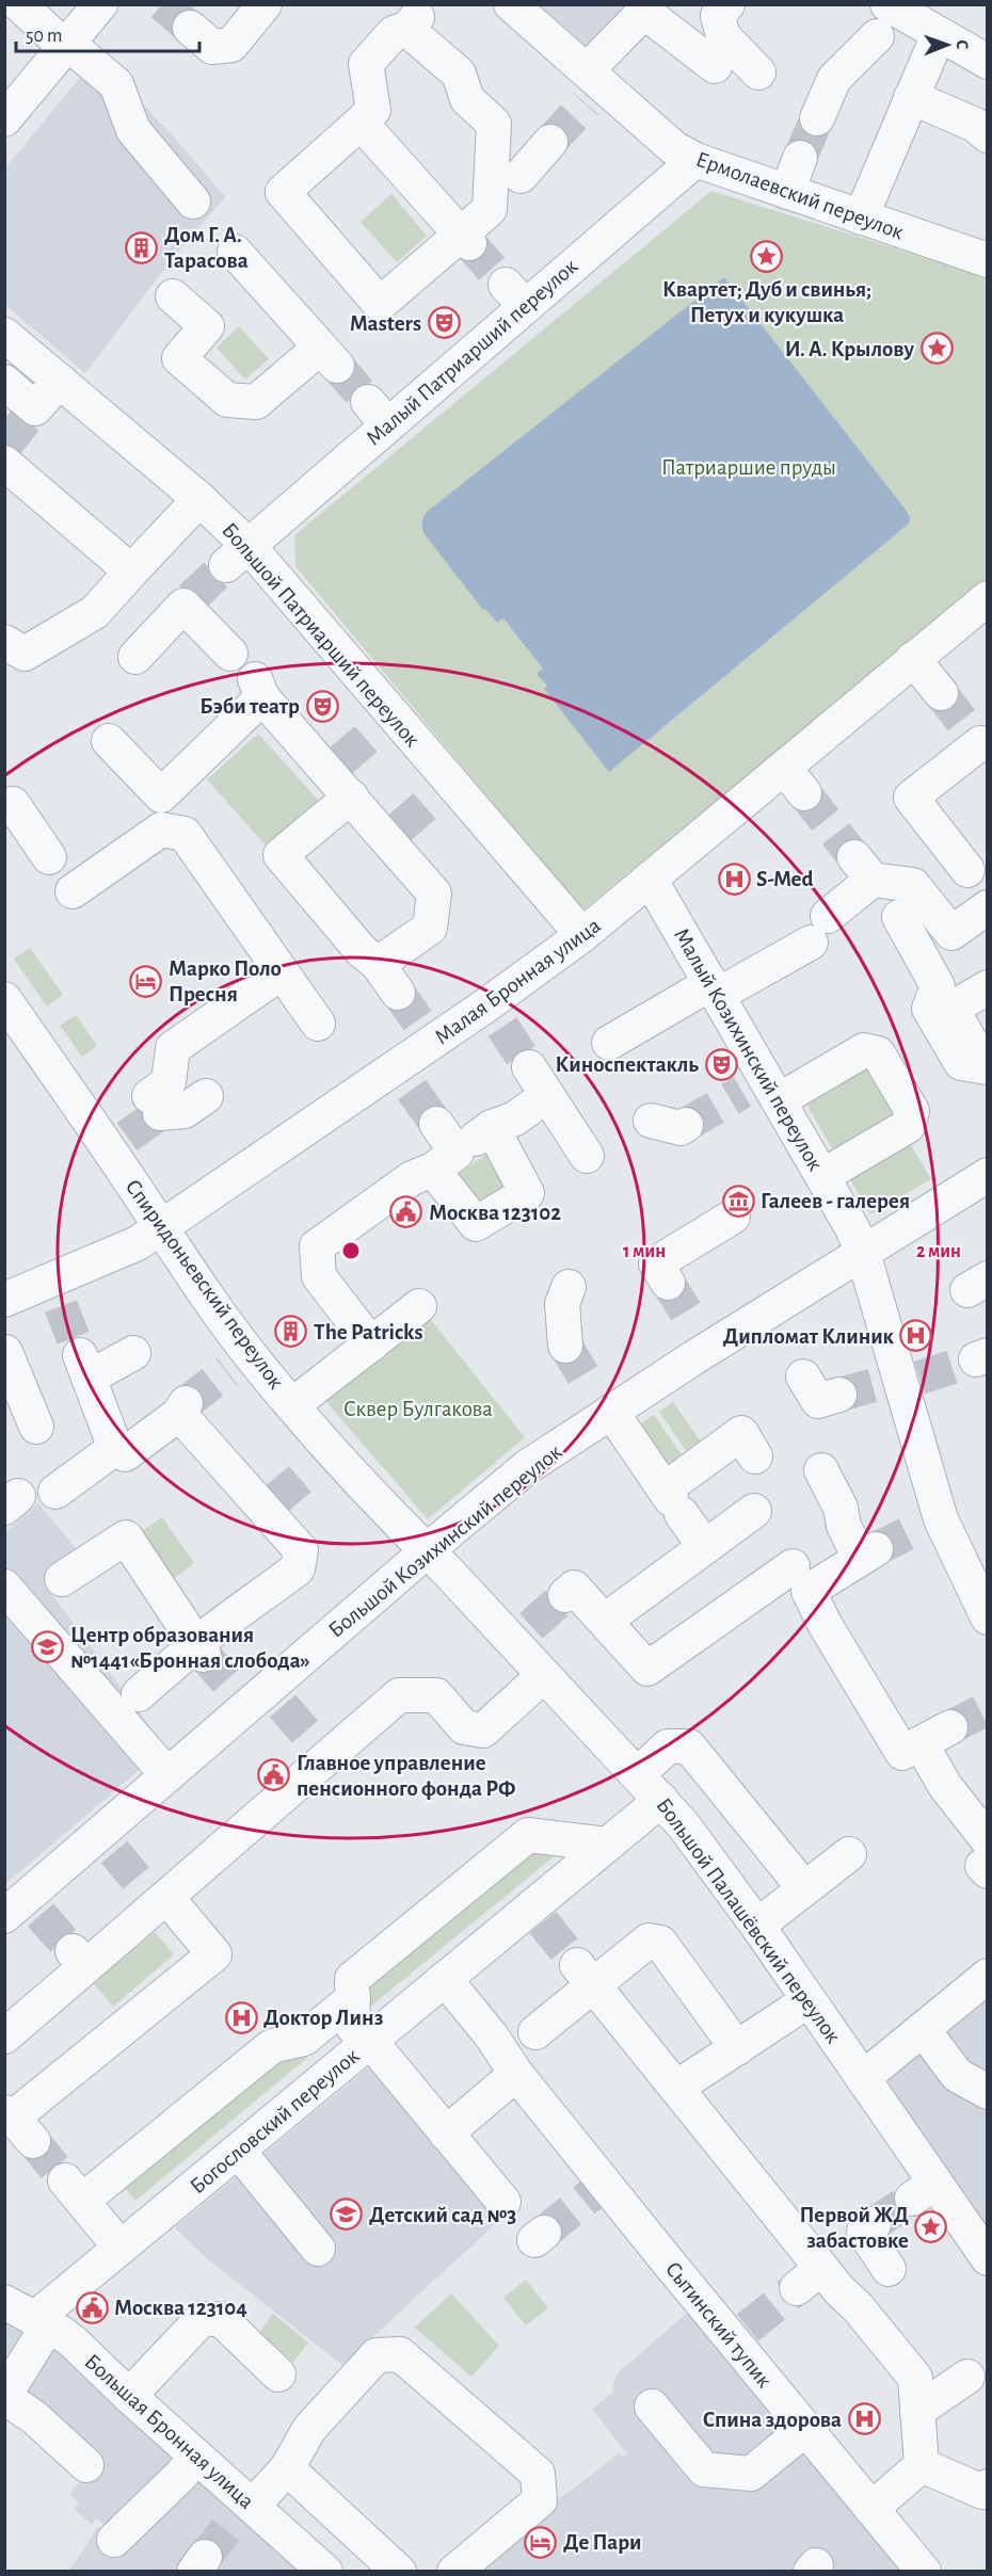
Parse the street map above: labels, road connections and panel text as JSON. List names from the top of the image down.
{
  "streets": {
    "street": [
      "Ермолаевский переулок",
      "Малый Патриарший переулок",
      "Большой Патриарший переулок",
      "Малая Бронная улица",
      "Малый Козихинский переулок",
      "Спиридоньевский переулок",
      "Большой Козихинский переулок",
      "Большой Палашёвский переулок",
      "Богословский переулок",
      "Сытинский тупик",
      "Большая Бронная улица"
    ]
  },
  "crossings": [
    ["Ермолаевский переулок", "Малый Патриарший переулок"],
    ["Малый Патриарший переулок", "Большой Патриарший переулок"],
    ["Большой Патриарший переулок", "Малая Бронная улица"],
    ["Малая Бронная улица", "Малый Козихинский переулок"],
    ["Малая Бронная улица", "Спиридоньевский переулок"],
    ["Малый Козихинский переулок", "Большой Козихинский переулок"],
    ["Спиридоньевский переулок", "Большой Козихинский переулок"],
    ["Спиридоньевский переулок", "Большой Палашёвский переулок"],
    ["Большой Козихинский переулок", "Большой Палашёвский переулок"],
    ["Большой Палашёвский переулок", "Богословский переулок"],
    ["Богословский переулок", "Сытинский тупик"],
    ["Богословский переулок", "Большая Бронная улица"]
  ],
  "parks": ["Патриаршие пруды", "Сквер Булгакова"],
  "places": {
    "building": ["Дом Г. А. Тарасова", "The Patricks"],
    "place": ["Квартет; Дуб и свинья; Петух и кукушка", "И. А. Крылову", "Первой ЖД забастовке"],
    "theatre": ["Masters", "Бэби театр", "Киноспектакль"],
    "hospital": [
      "S-Med",
      "Дипломат Клиник",
      "Доктор Линз",
      "Спина здорова"
    ],
    "hotel": ["Марко Поло Пресня", "Де Пари"],
    "museum": ["Галеев - галерея"],
    "public building": ["Москва 123102", "Главное управление пенсионного фонда РФ", "Москва 123104"],
    "school or university": ["Центр образования №1441«Бронная слобода»", "Детский сад №3"]
  },
  "scale_bar": "50 m",
  "north": "right",
  "rings": ["1 мин", "2 мин"]
}
